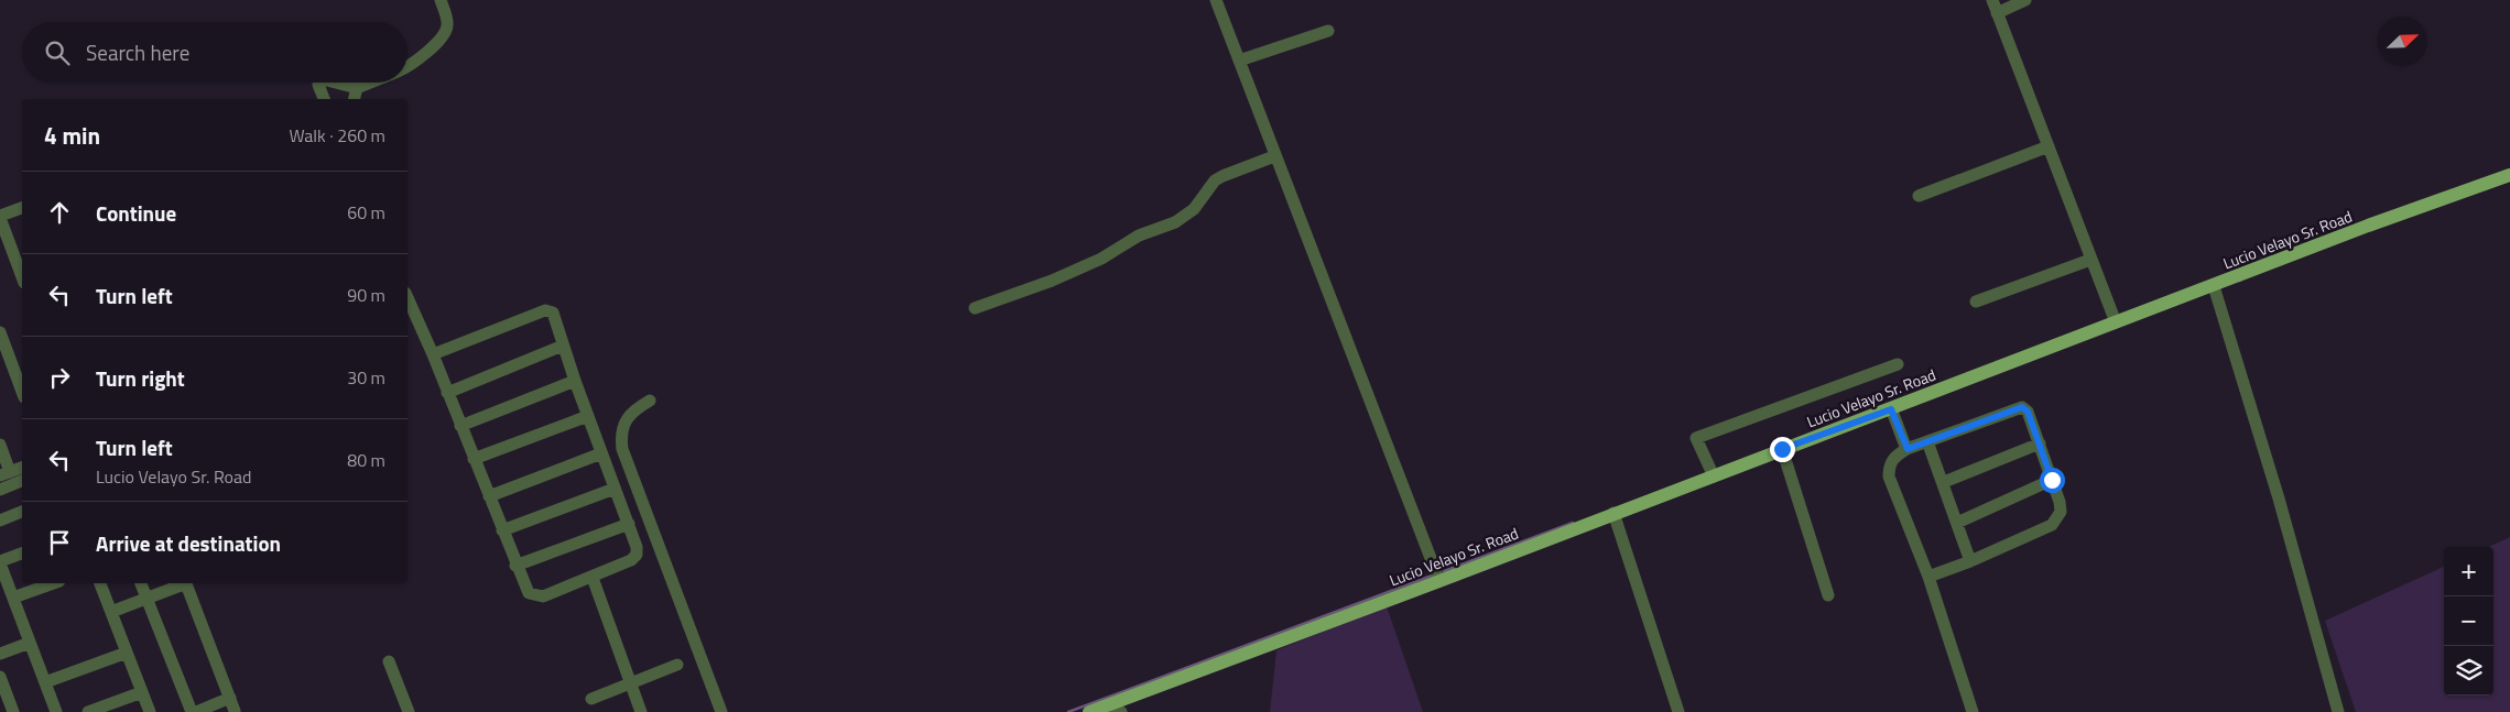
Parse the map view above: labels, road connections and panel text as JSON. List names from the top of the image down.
{
  "streets": {
    "main road": ["Lucio Velayo Sr. Road"]
  },
  "north": "top right",
  "page": {
    "search": "Search here",
    "heading": ["4 min", "Walk · 260 m"],
    "list": [
      ["Continue", "60 m"],
      ["Turn left", "90 m"],
      ["Turn right", "30 m"],
      ["Turn left", "Lucio Velayo Sr. Road", "80 m"],
      "Arrive at destination"
    ],
    "map_buttons": ["+", "−"]
  }
}
